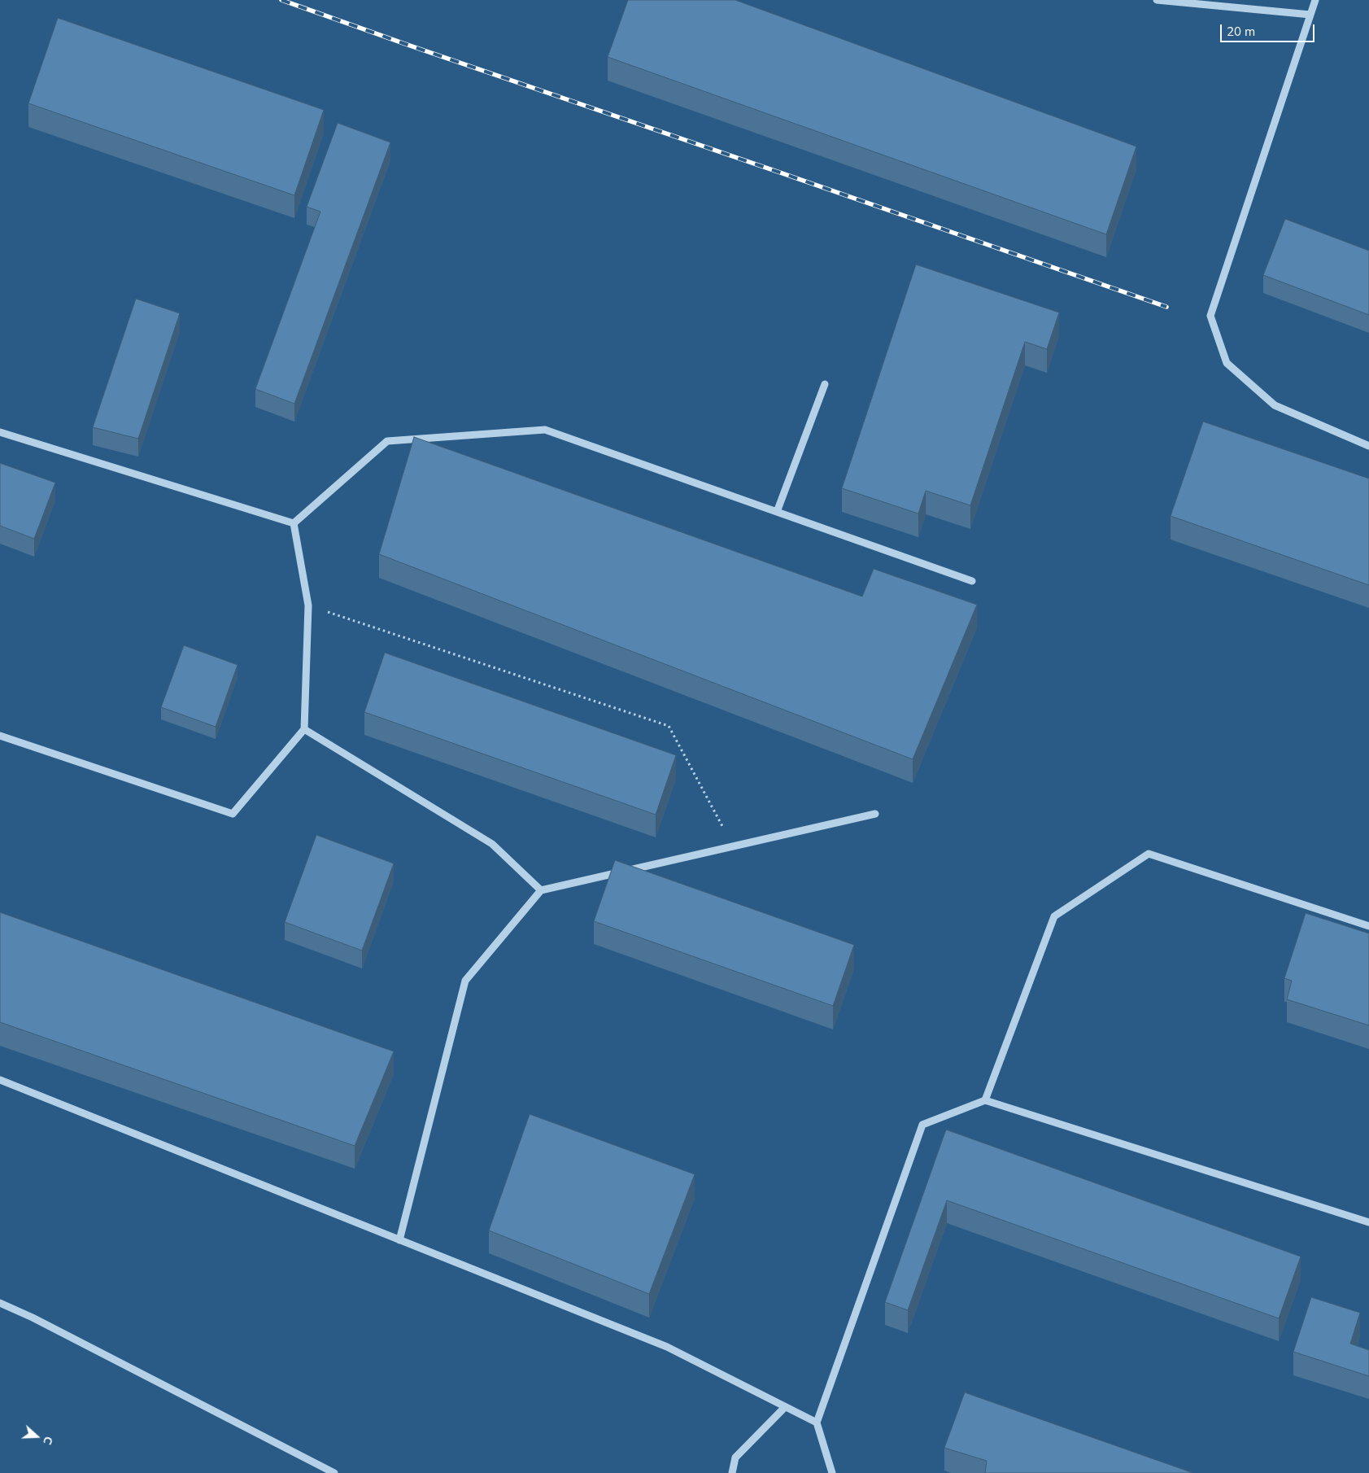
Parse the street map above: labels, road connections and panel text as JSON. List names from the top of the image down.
{
  "scale_bar": "20 m",
  "north": "right"
}
